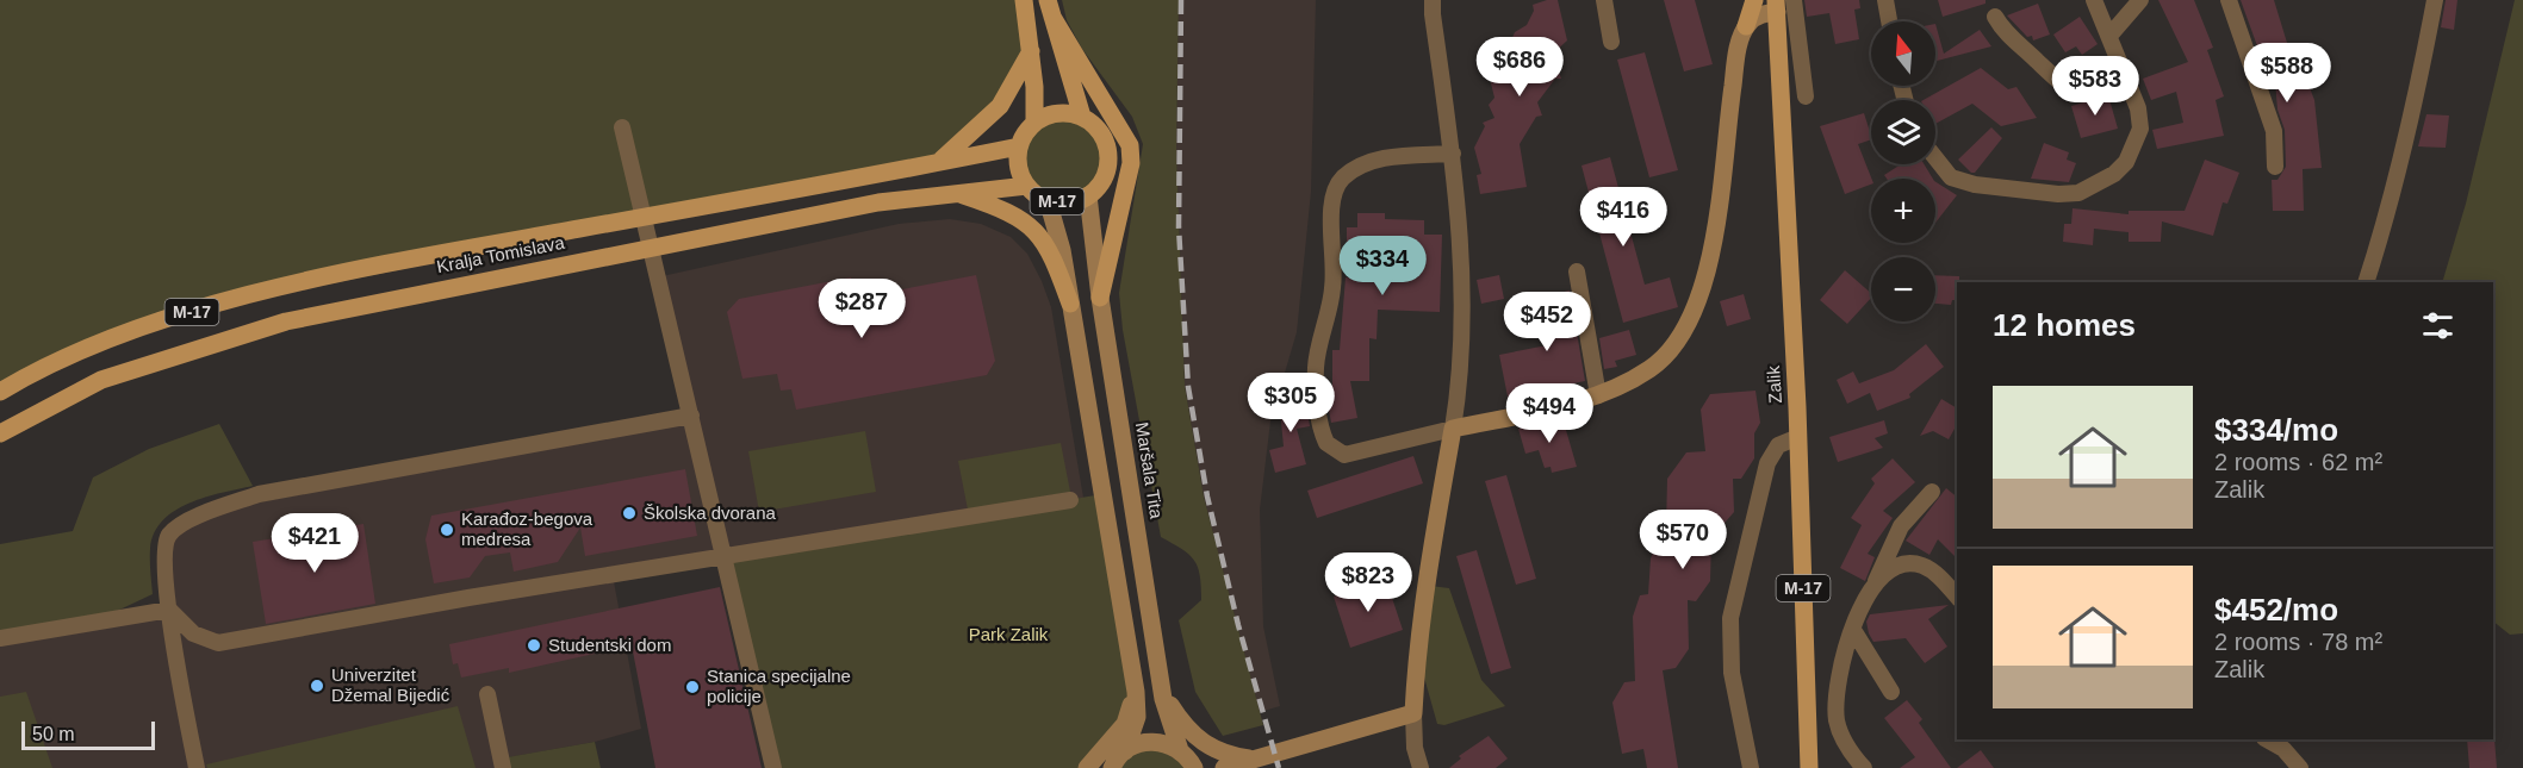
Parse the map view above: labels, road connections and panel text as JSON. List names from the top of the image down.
{
  "streets": {
    "main road": ["M-17", "Kralja Tomislava", "Zalik"],
    "street": ["Maršala Tita"]
  },
  "crossings": [
    ["M-17", "Kralja Tomislava"],
    ["M-17", "Maršala Tita"],
    ["Kralja Tomislava", "Maršala Tita"]
  ],
  "parks": ["Park Zalik"],
  "places": [
    "Školska dvorana",
    "Karađoz-begova medresa",
    "Studentski dom",
    "Univerzitet Džemal Bijedić",
    "Stanica specijalne policije"
  ],
  "scale_bar": "50 m",
  "north": "top",
  "page": {
    "map_buttons": ["+", "−"],
    "price": [
      "$686",
      "$588",
      "$583",
      "$416",
      "$334",
      "$287",
      "$452",
      "$305",
      "$494",
      "$570",
      "$421",
      "$823"
    ],
    "heading": "12 homes",
    "list": [
      {
        "name": "$334/mo",
        "note": "2 rooms · 62 m² · Zalik"
      },
      {
        "name": "$452/mo",
        "note": "2 rooms · 78 m² · Zalik"
      }
    ],
    "scale": "50 m"
  }
}
